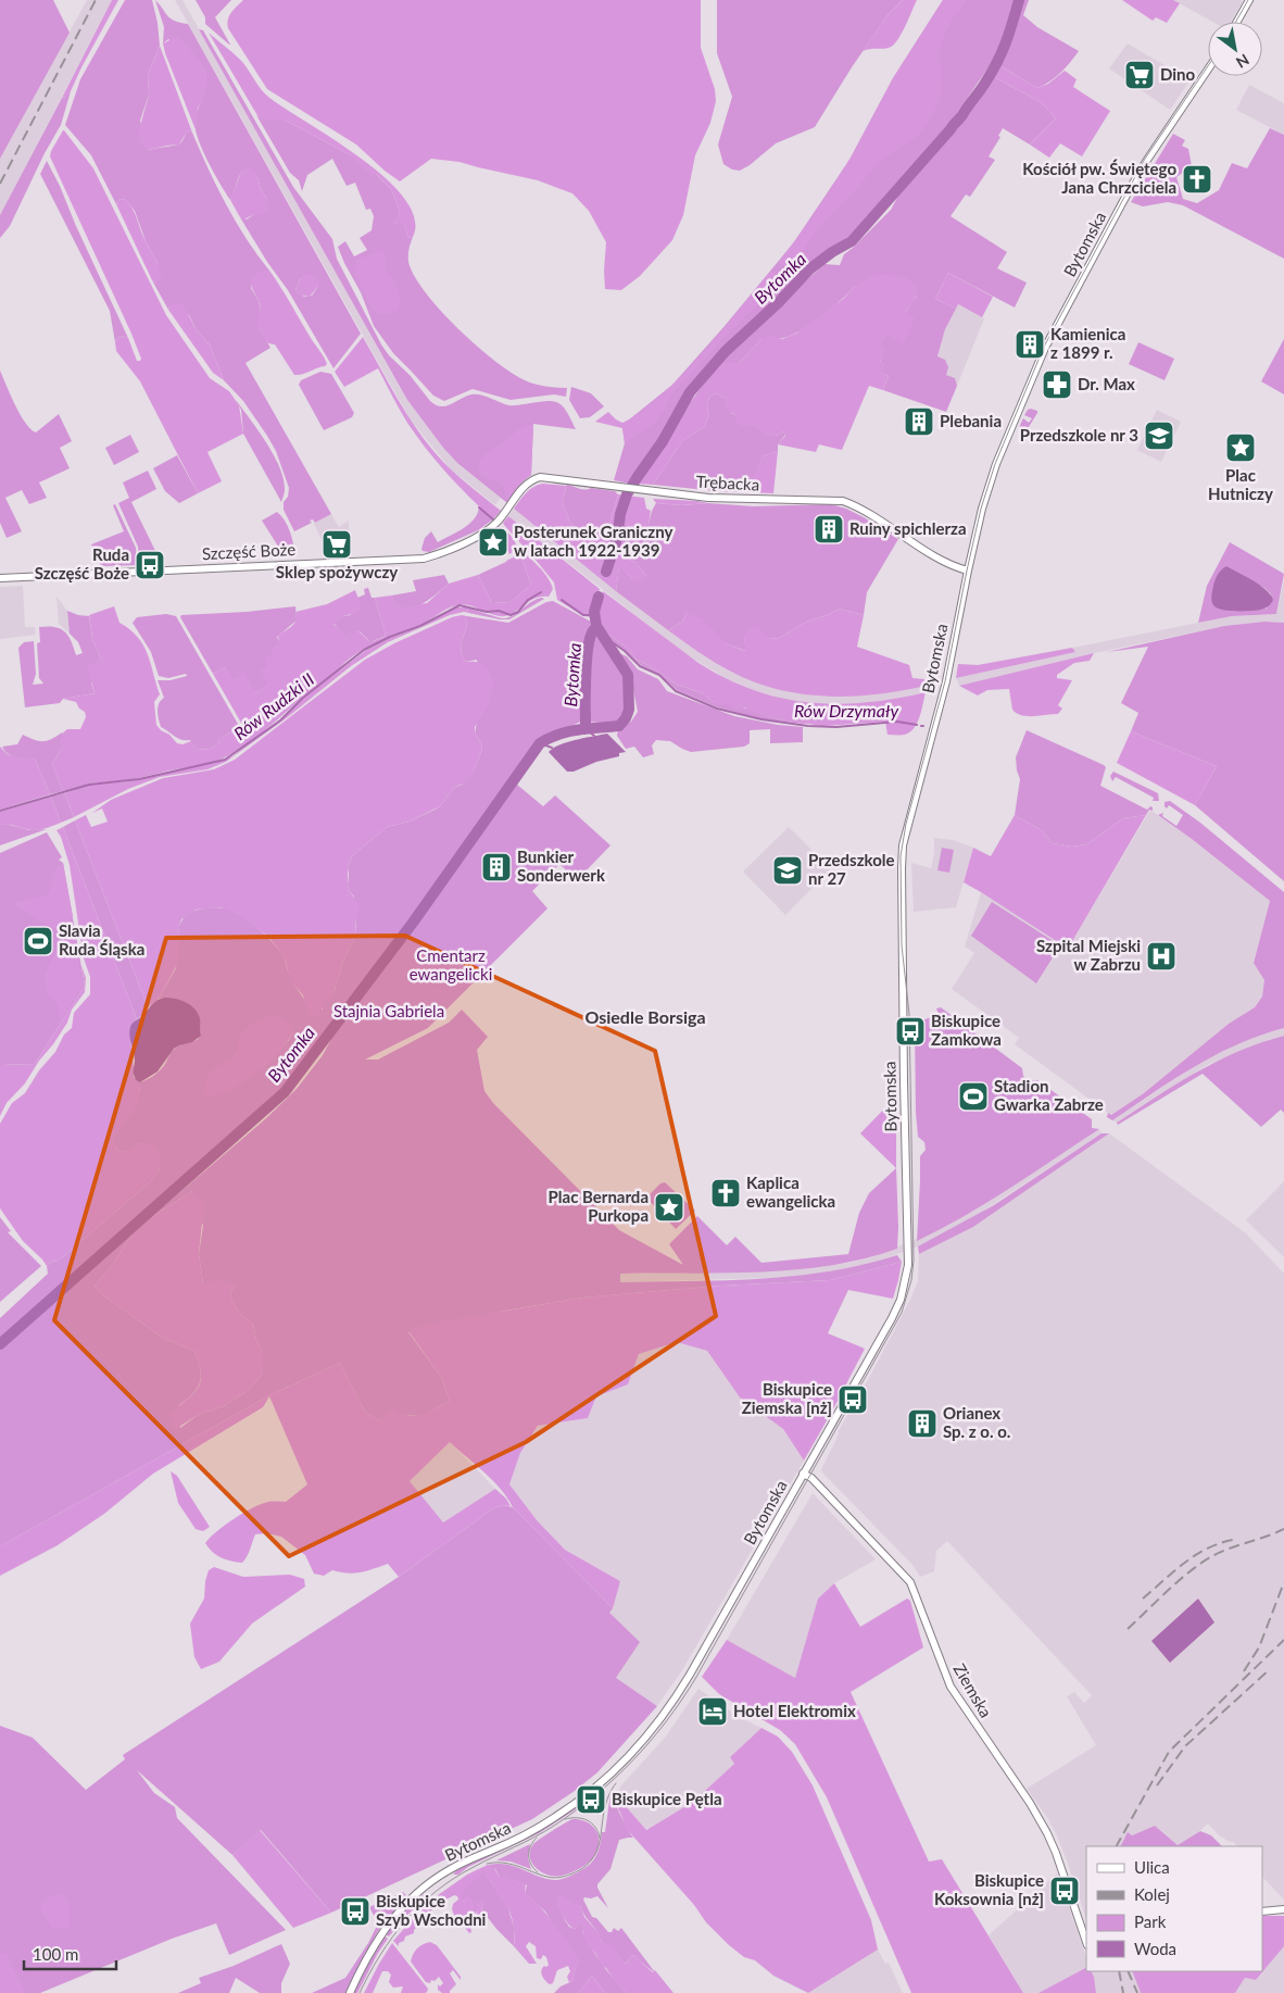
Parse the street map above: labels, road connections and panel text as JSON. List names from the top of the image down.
{
  "streets": {
    "street": [
      "Bytomska",
      "Trębacka",
      "Szczęść Boże",
      "Ziemska"
    ]
  },
  "crossings": [
    ["Bytomska", "Trębacka"],
    ["Bytomska", "Ziemska"],
    ["Trębacka", "Szczęść Boże"]
  ],
  "districts": ["Osiedle Borsiga"],
  "water": ["Bytomka", "Rów Rudzki II", "Rów Drzymały"],
  "parks": ["Cmentarz ewangelicki", "Stajnia Gabriela"],
  "places": {
    "supermarket": ["Dino", "Sklep spożywczy"],
    "church": ["Kościół pw. Świętego Jana Chrzciciela", "Kaplica ewangelicka"],
    "building": [
      "Kamienica z 1899 r.",
      "Plebania",
      "Ruiny spichlerza",
      "Bunkier Sonderwerk",
      "Orianex Sp. z o. o."
    ],
    "pharmacy": ["Dr. Max"],
    "school or university": ["Przedszkole nr 3", "Przedszkole nr 27"],
    "place": ["Plac Hutniczy", "Posterunek Graniczny w latach 1922-1939", "Plac Bernarda Purkopa"],
    "bus stop": [
      "Ruda Szczęść Boże",
      "Biskupice Zamkowa",
      "Biskupice Ziemska [nż]",
      "Biskupice Pętla",
      "Biskupice Koksownia [nż]",
      "Biskupice Szyb Wschodni"
    ],
    "sports": ["Slavia Ruda Śląska", "Stadion Gwarka Zabrze"],
    "hospital": ["Szpital Miejski w Zabrzu"],
    "hotel": ["Hotel Elektromix"]
  },
  "legend": [
    "Ulica",
    "Kolej",
    "Park",
    "Woda"
  ],
  "scale_bar": "100 m",
  "north": "bottom right"
}
